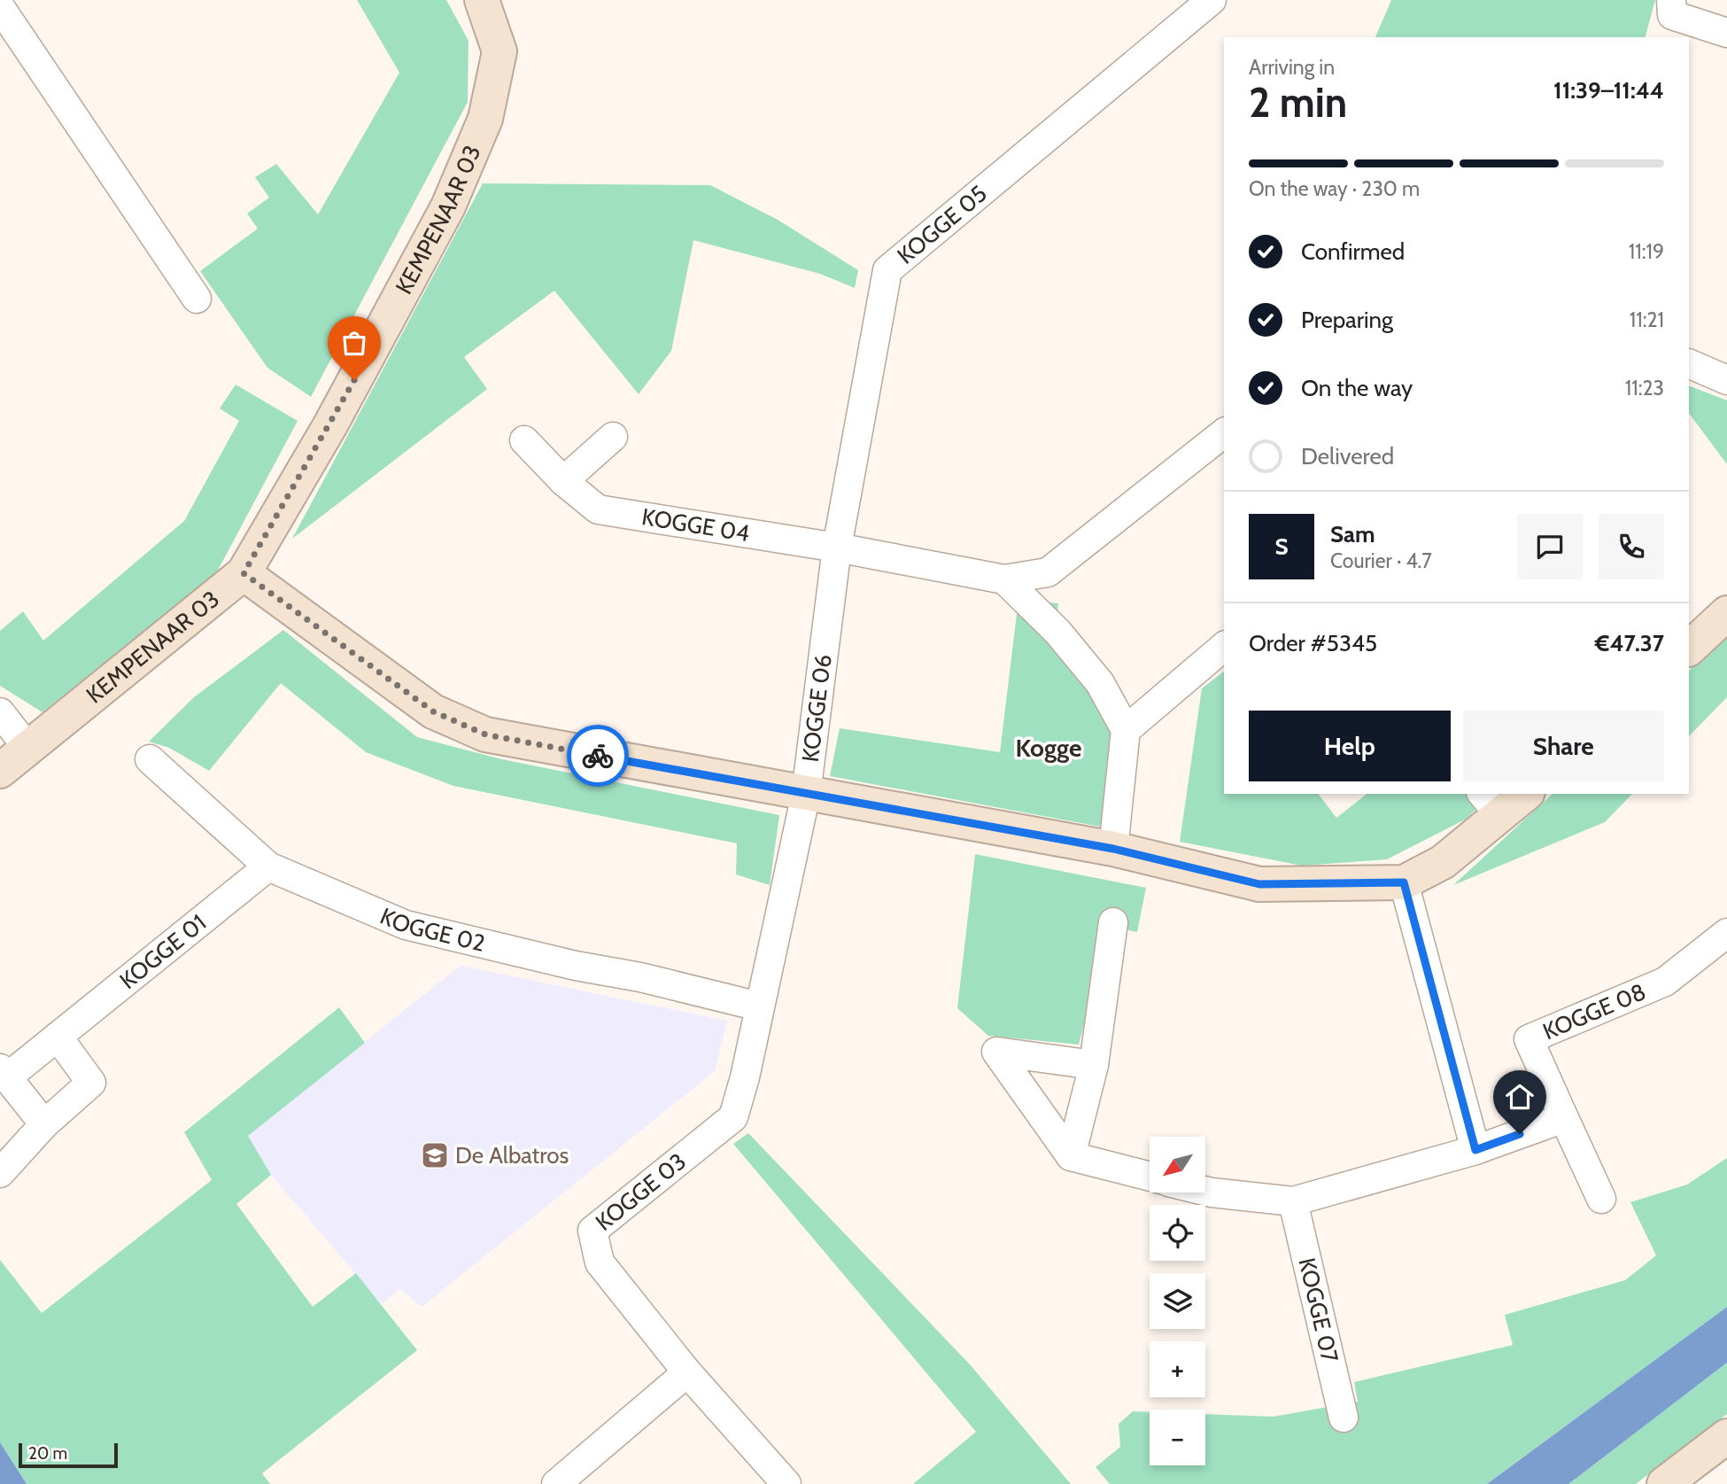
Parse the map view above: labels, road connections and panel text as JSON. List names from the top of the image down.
{
  "streets": {
    "street": [
      "KEMPENAAR 03",
      "KOGGE 05",
      "KOGGE 04",
      "KOGGE 06",
      "KOGGE 02",
      "KOGGE 01",
      "KOGGE 08",
      "KOGGE 03",
      "KOGGE 07"
    ]
  },
  "crossings": [
    ["KOGGE 05", "KOGGE 04"],
    ["KOGGE 05", "KOGGE 06"],
    ["KOGGE 04", "KOGGE 06"],
    ["KOGGE 02", "KOGGE 01"],
    ["KOGGE 02", "KOGGE 03"]
  ],
  "districts": ["Kogge"],
  "places": {
    "school or university": ["De Albatros"]
  },
  "scale_bar": "20 m",
  "north": "bottom left",
  "page": {
    "heading": ["2 min", "Arriving in", "11:39–11:44"],
    "panel": [
      "Sam",
      "Courier · 4.7",
      "Order #5345",
      "€47.37"
    ],
    "bar": "On the way · 230 m",
    "list": [
      ["Confirmed", "11:19"],
      ["Preparing", "11:21"],
      ["On the way", "11:23"],
      "Delivered"
    ],
    "round": "S",
    "buttons": ["Help", "Share"],
    "map_buttons": ["+", "−"],
    "scale": "20 m"
  }
}
